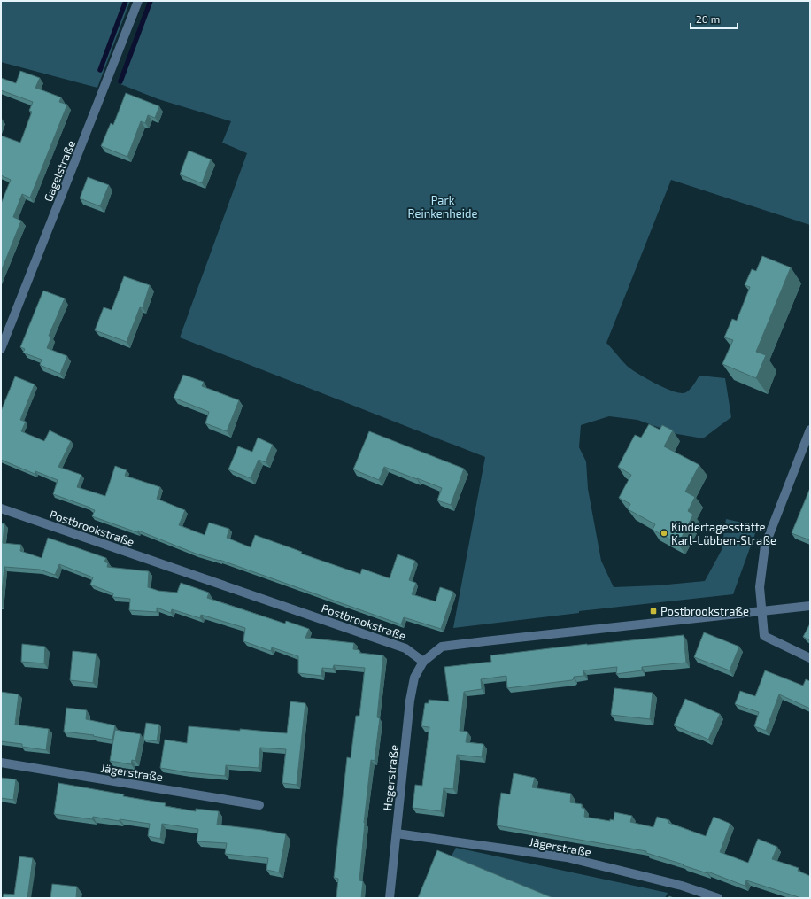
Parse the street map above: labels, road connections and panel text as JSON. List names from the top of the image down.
{
  "streets": {
    "street": [
      "Gagelstraße",
      "Postbrookstraße",
      "Jägerstraße",
      "Hegerstraße"
    ]
  },
  "crossings": [
    ["Postbrookstraße", "Hegerstraße"],
    ["Jägerstraße", "Hegerstraße"]
  ],
  "parks": ["Park Reinkenheide"],
  "places": {
    "other": ["Kindertagesstätte Karl-Lübben-Straße"],
    "transit": ["Postbrookstraße"]
  },
  "scale_bar": "20 m"
}
